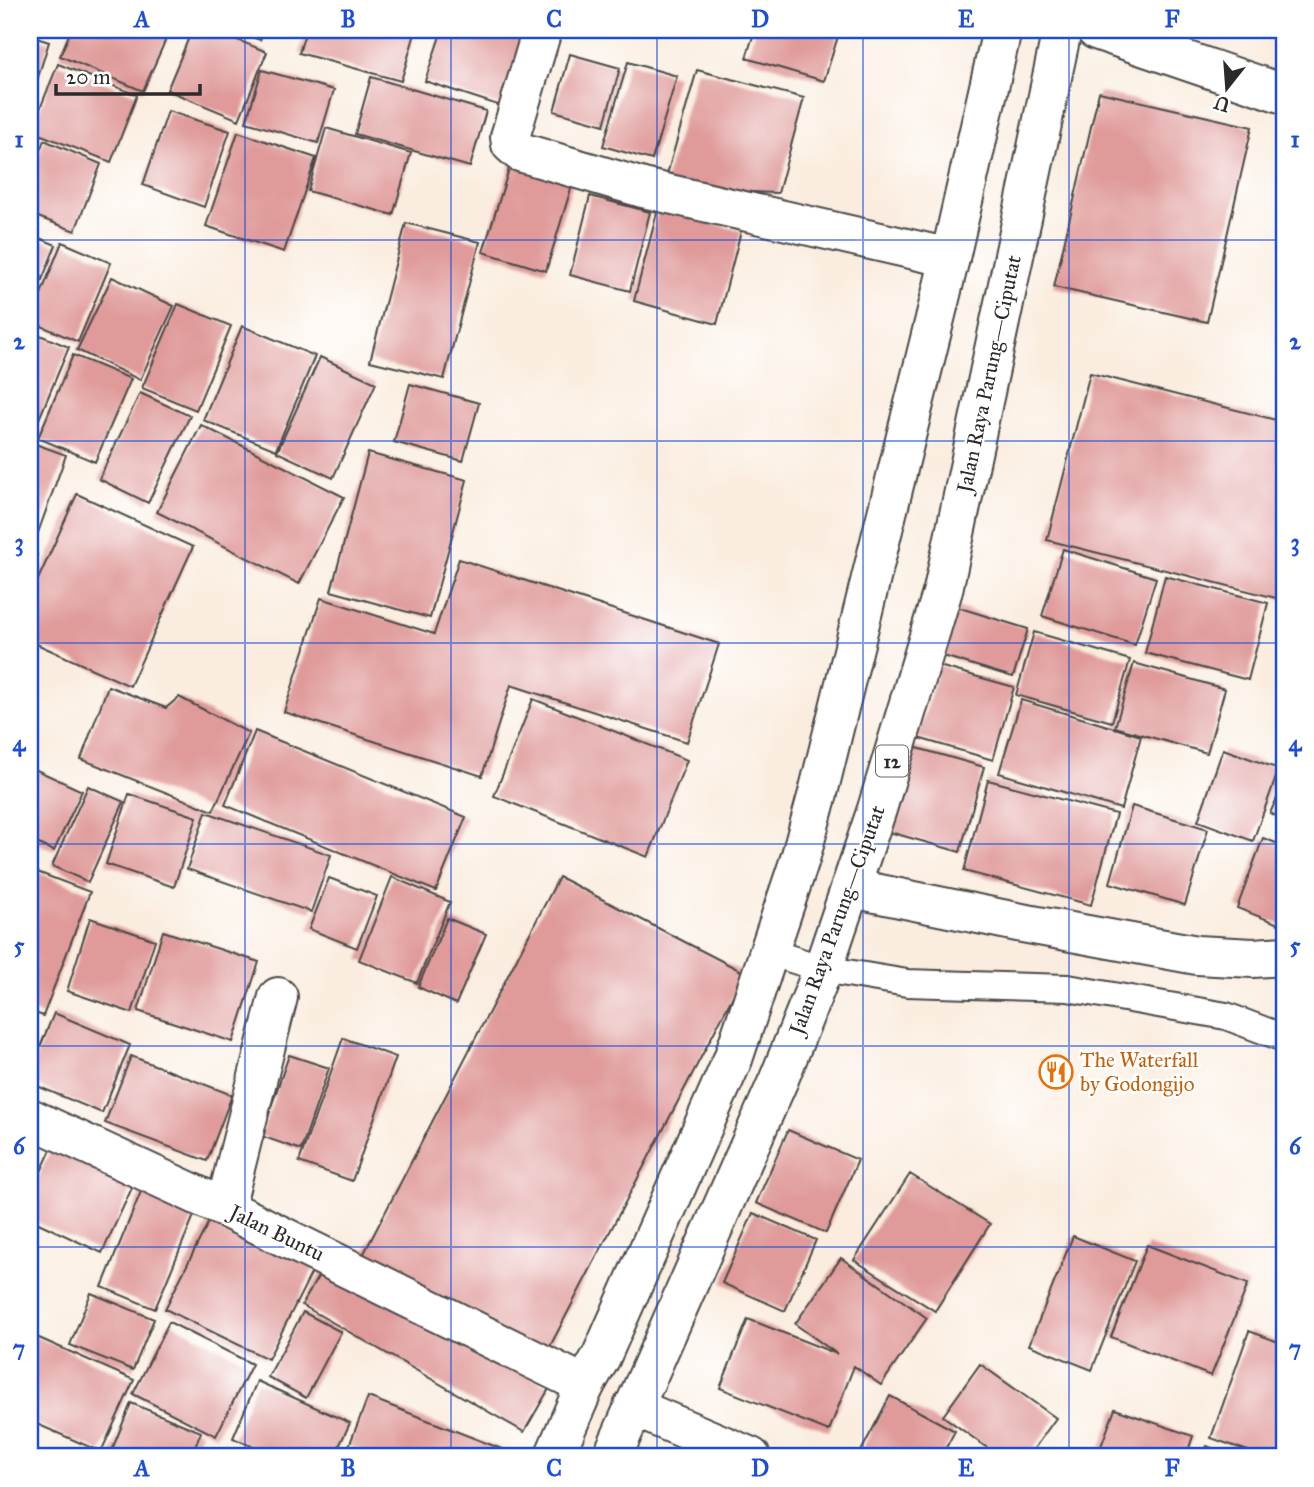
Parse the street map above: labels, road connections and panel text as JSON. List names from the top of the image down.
{
  "streets": {
    "main road": ["Jalan Raya Parung—Ciputat", "12", "Jalan Buntu"]
  },
  "places": {
    "restaurant": ["The Waterfall by Godongijo"]
  },
  "scale_bar": "20 m",
  "north": "bottom",
  "grid": {
    "columns": [
      "A",
      "B",
      "C",
      "D",
      "E",
      "F"
    ],
    "rows": [
      "1",
      "2",
      "3",
      "4",
      "5",
      "6",
      "7"
    ]
  }
}
